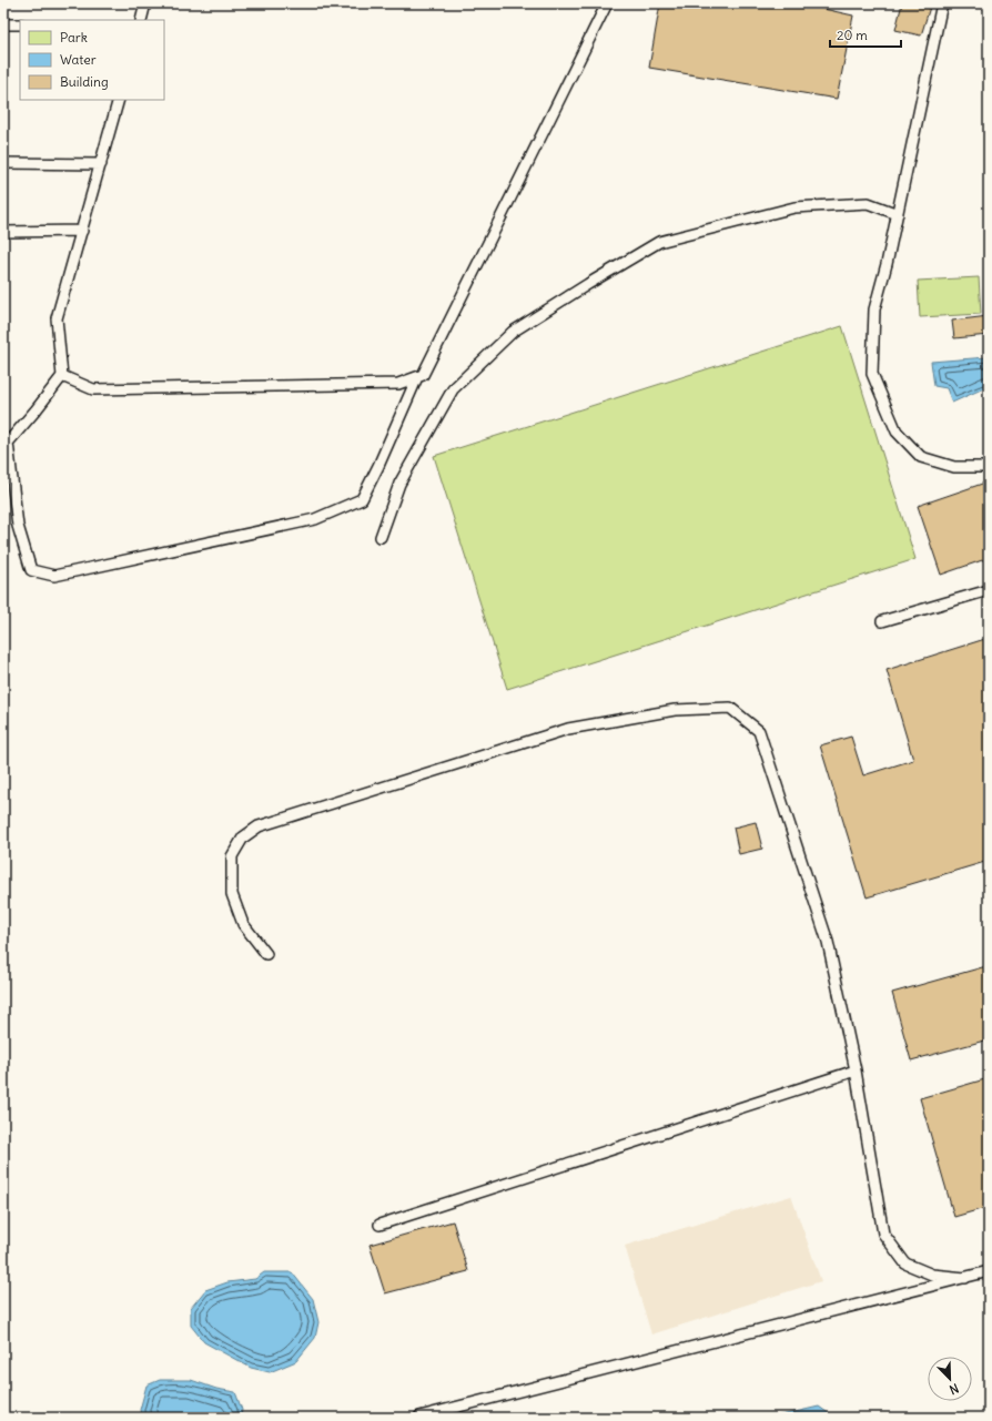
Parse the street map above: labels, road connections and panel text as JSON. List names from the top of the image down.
{
  "legend": ["Park", "Water", "Building"],
  "scale_bar": "20 m",
  "north": "bottom right"
}
